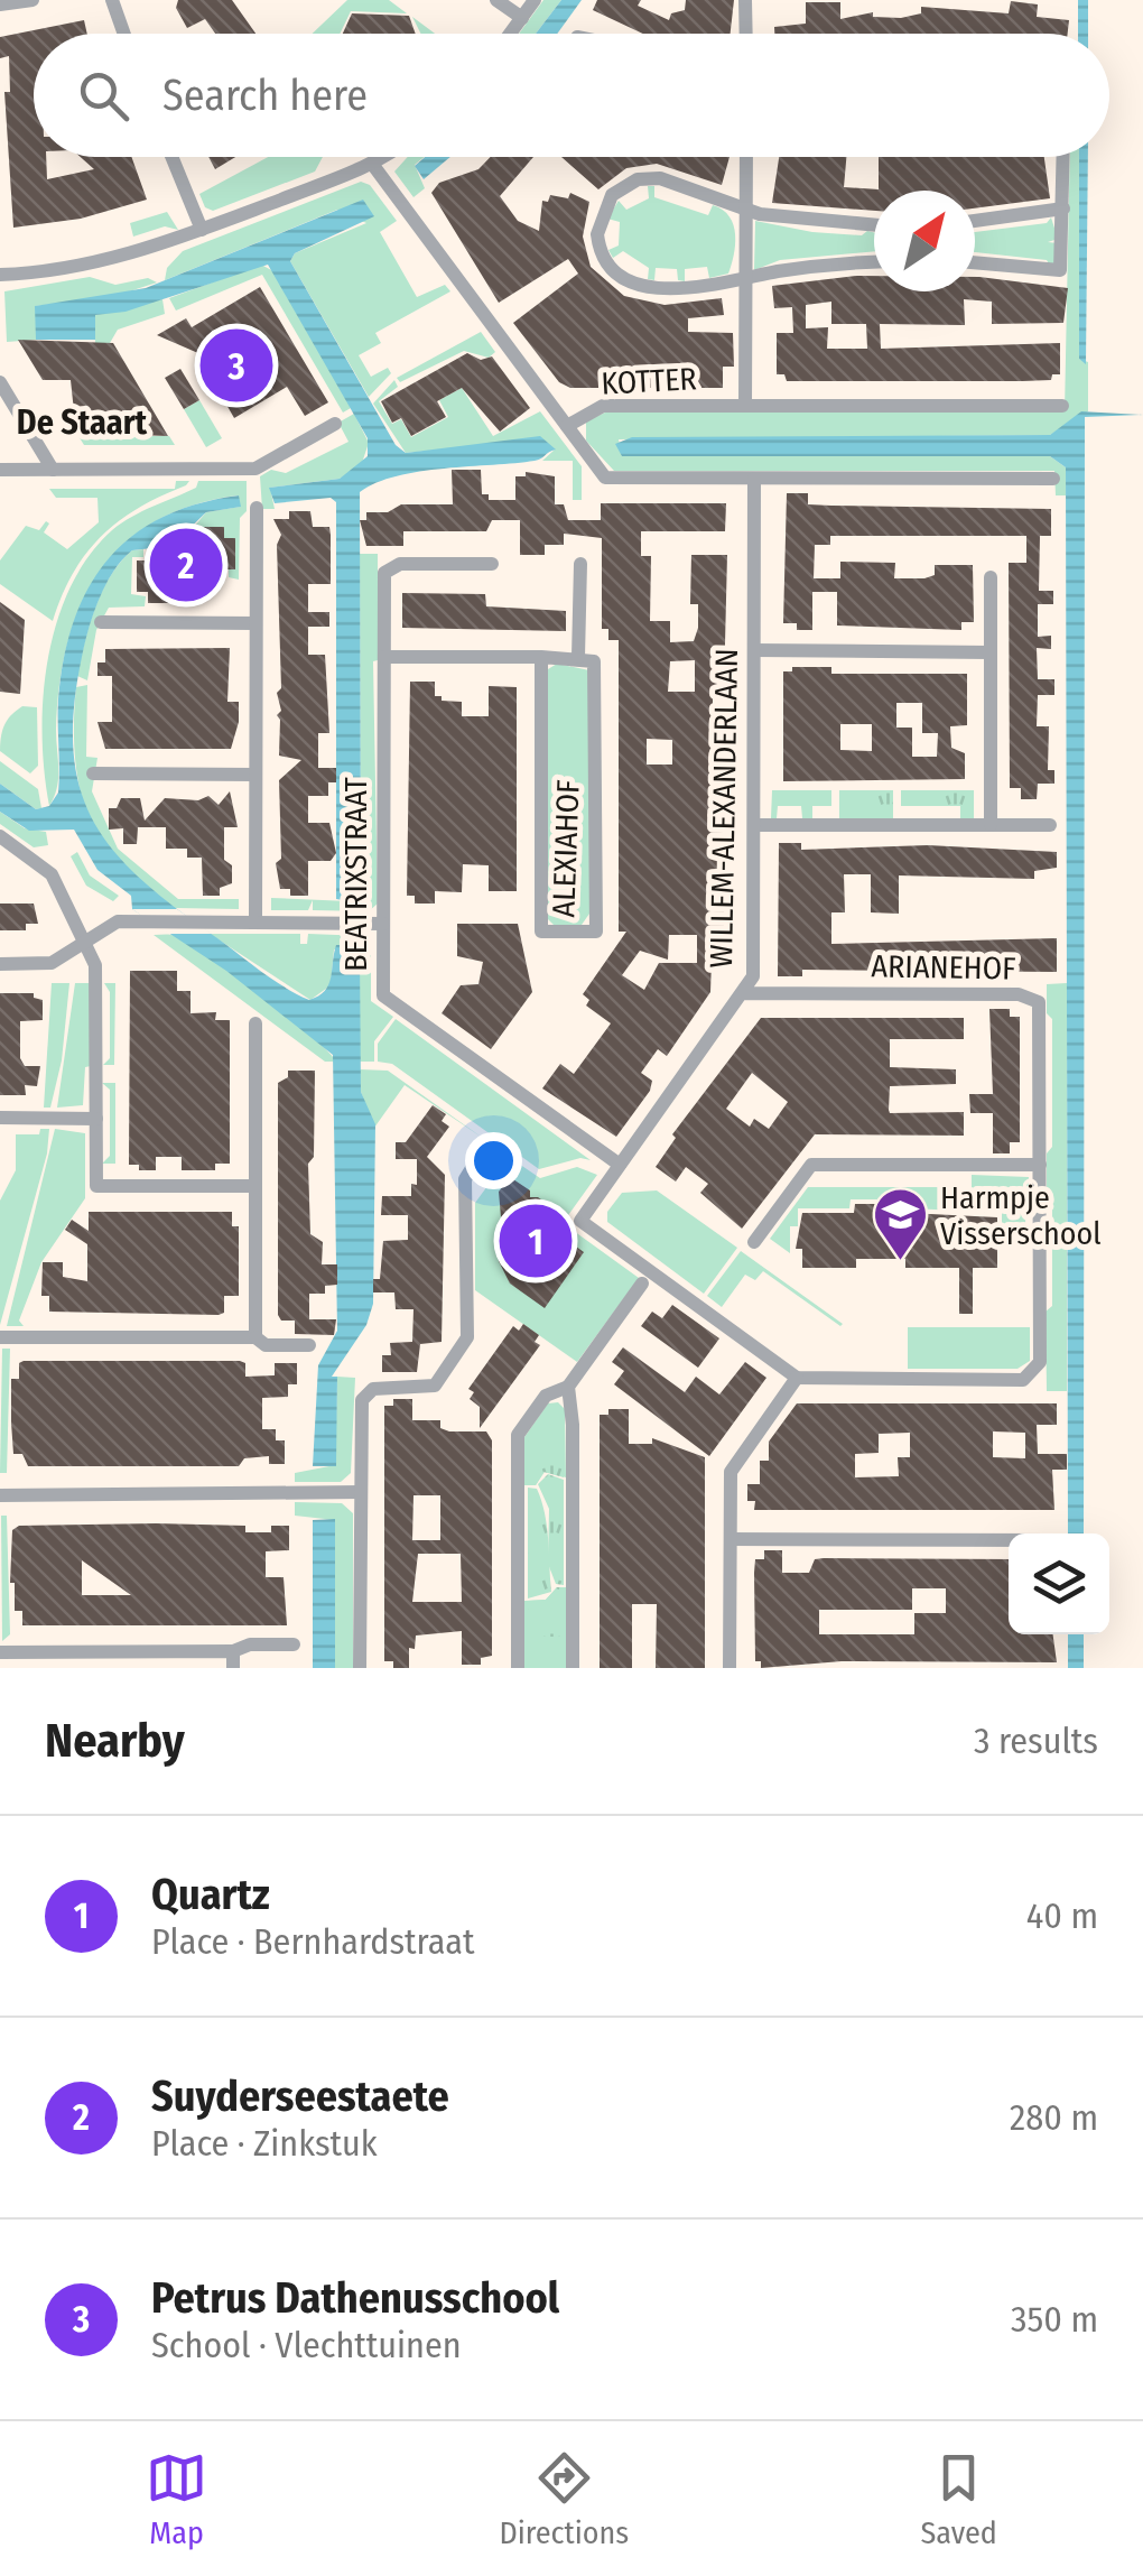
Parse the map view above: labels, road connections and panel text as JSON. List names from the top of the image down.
{
  "streets": {
    "street": [
      "KOTTER",
      "WILLEM-ALEXANDERLAAN",
      "ALEXIAHOF",
      "BEATRIXSTRAAT",
      "ARIANEHOF"
    ]
  },
  "crossings": [
    ["WILLEM-ALEXANDERLAAN", "BEATRIXSTRAAT"],
    ["WILLEM-ALEXANDERLAAN", "ARIANEHOF"]
  ],
  "districts": ["De Staart"],
  "places": {
    "school or university": ["Harmpje Visserschool"]
  },
  "north": "top right",
  "page": {
    "search": "Search here",
    "pins": ["3", "2", "1"],
    "heading": ["Nearby", "3 results"],
    "list": [
      {
        "mark": "1",
        "name": "Quartz",
        "note": "Place · Bernhardstraat",
        "value": "40 m"
      },
      {
        "mark": "2",
        "name": "Suyderseestaete",
        "note": "Place · Zinkstuk",
        "value": "280 m"
      },
      {
        "mark": "3",
        "name": "Petrus Dathenusschool",
        "note": "School · Vlechttuinen",
        "value": "350 m"
      }
    ],
    "nav": ["Map", "Directions", "Saved"]
  }
}
